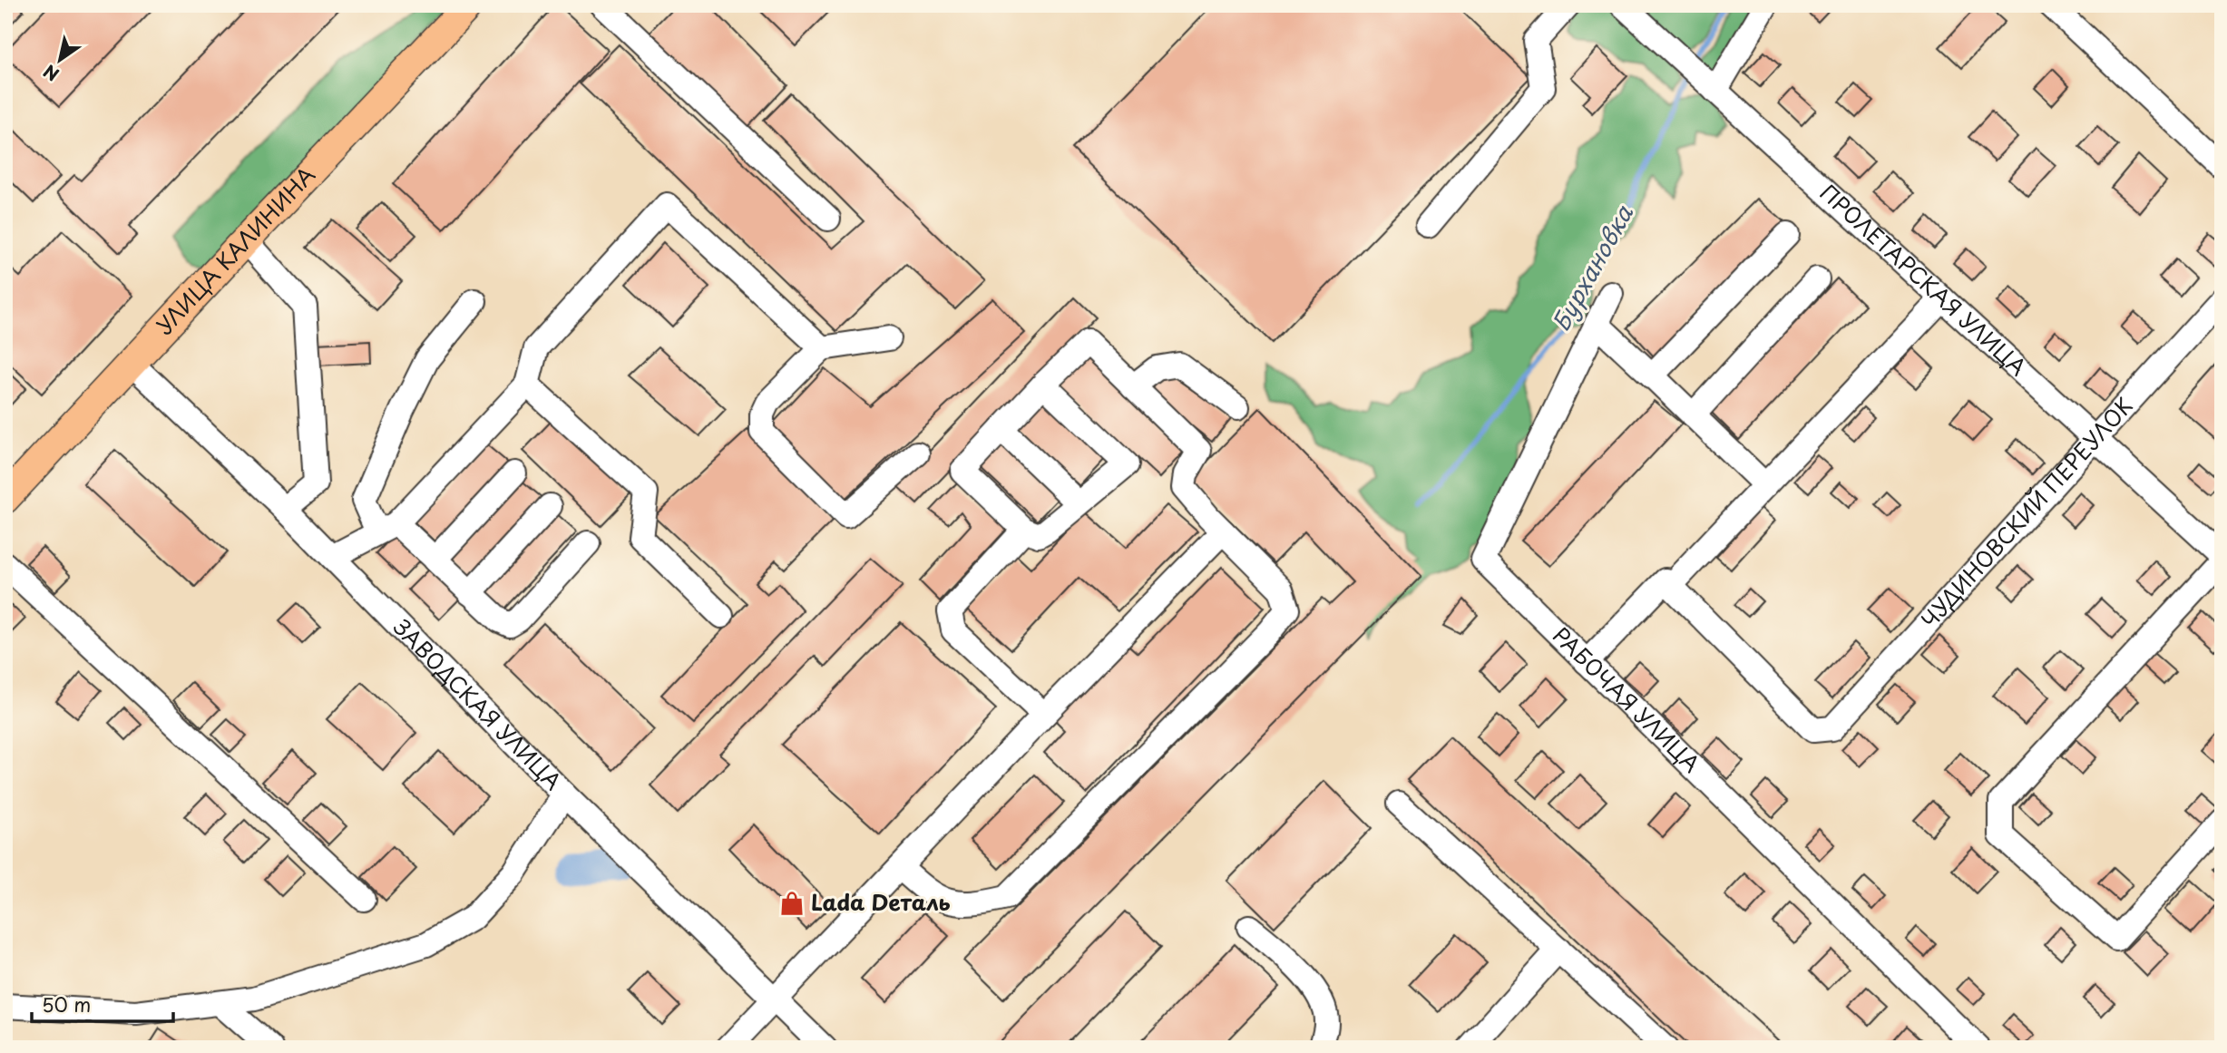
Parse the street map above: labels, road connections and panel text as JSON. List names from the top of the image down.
{
  "streets": {
    "main road": ["УЛИЦА КАЛИНИНА"],
    "street": [
      "ПРОЛЕТАРСКАЯ УЛИЦА",
      "ЧУДИНОВСКИЙ ПЕРЕУЛОК",
      "РАБОЧАЯ УЛИЦА",
      "ЗАВОДСКАЯ УЛИЦА"
    ]
  },
  "crossings": [
    ["УЛИЦА КАЛИНИНА", "ЗАВОДСКАЯ УЛИЦА"],
    ["ПРОЛЕТАРСКАЯ УЛИЦА", "ЧУДИНОВСКИЙ ПЕРЕУЛОК"]
  ],
  "water": ["Бурхановка"],
  "places": {
    "shop": ["Lada Dеталь"]
  },
  "scale_bar": "50 m",
  "north": "bottom left"
}
